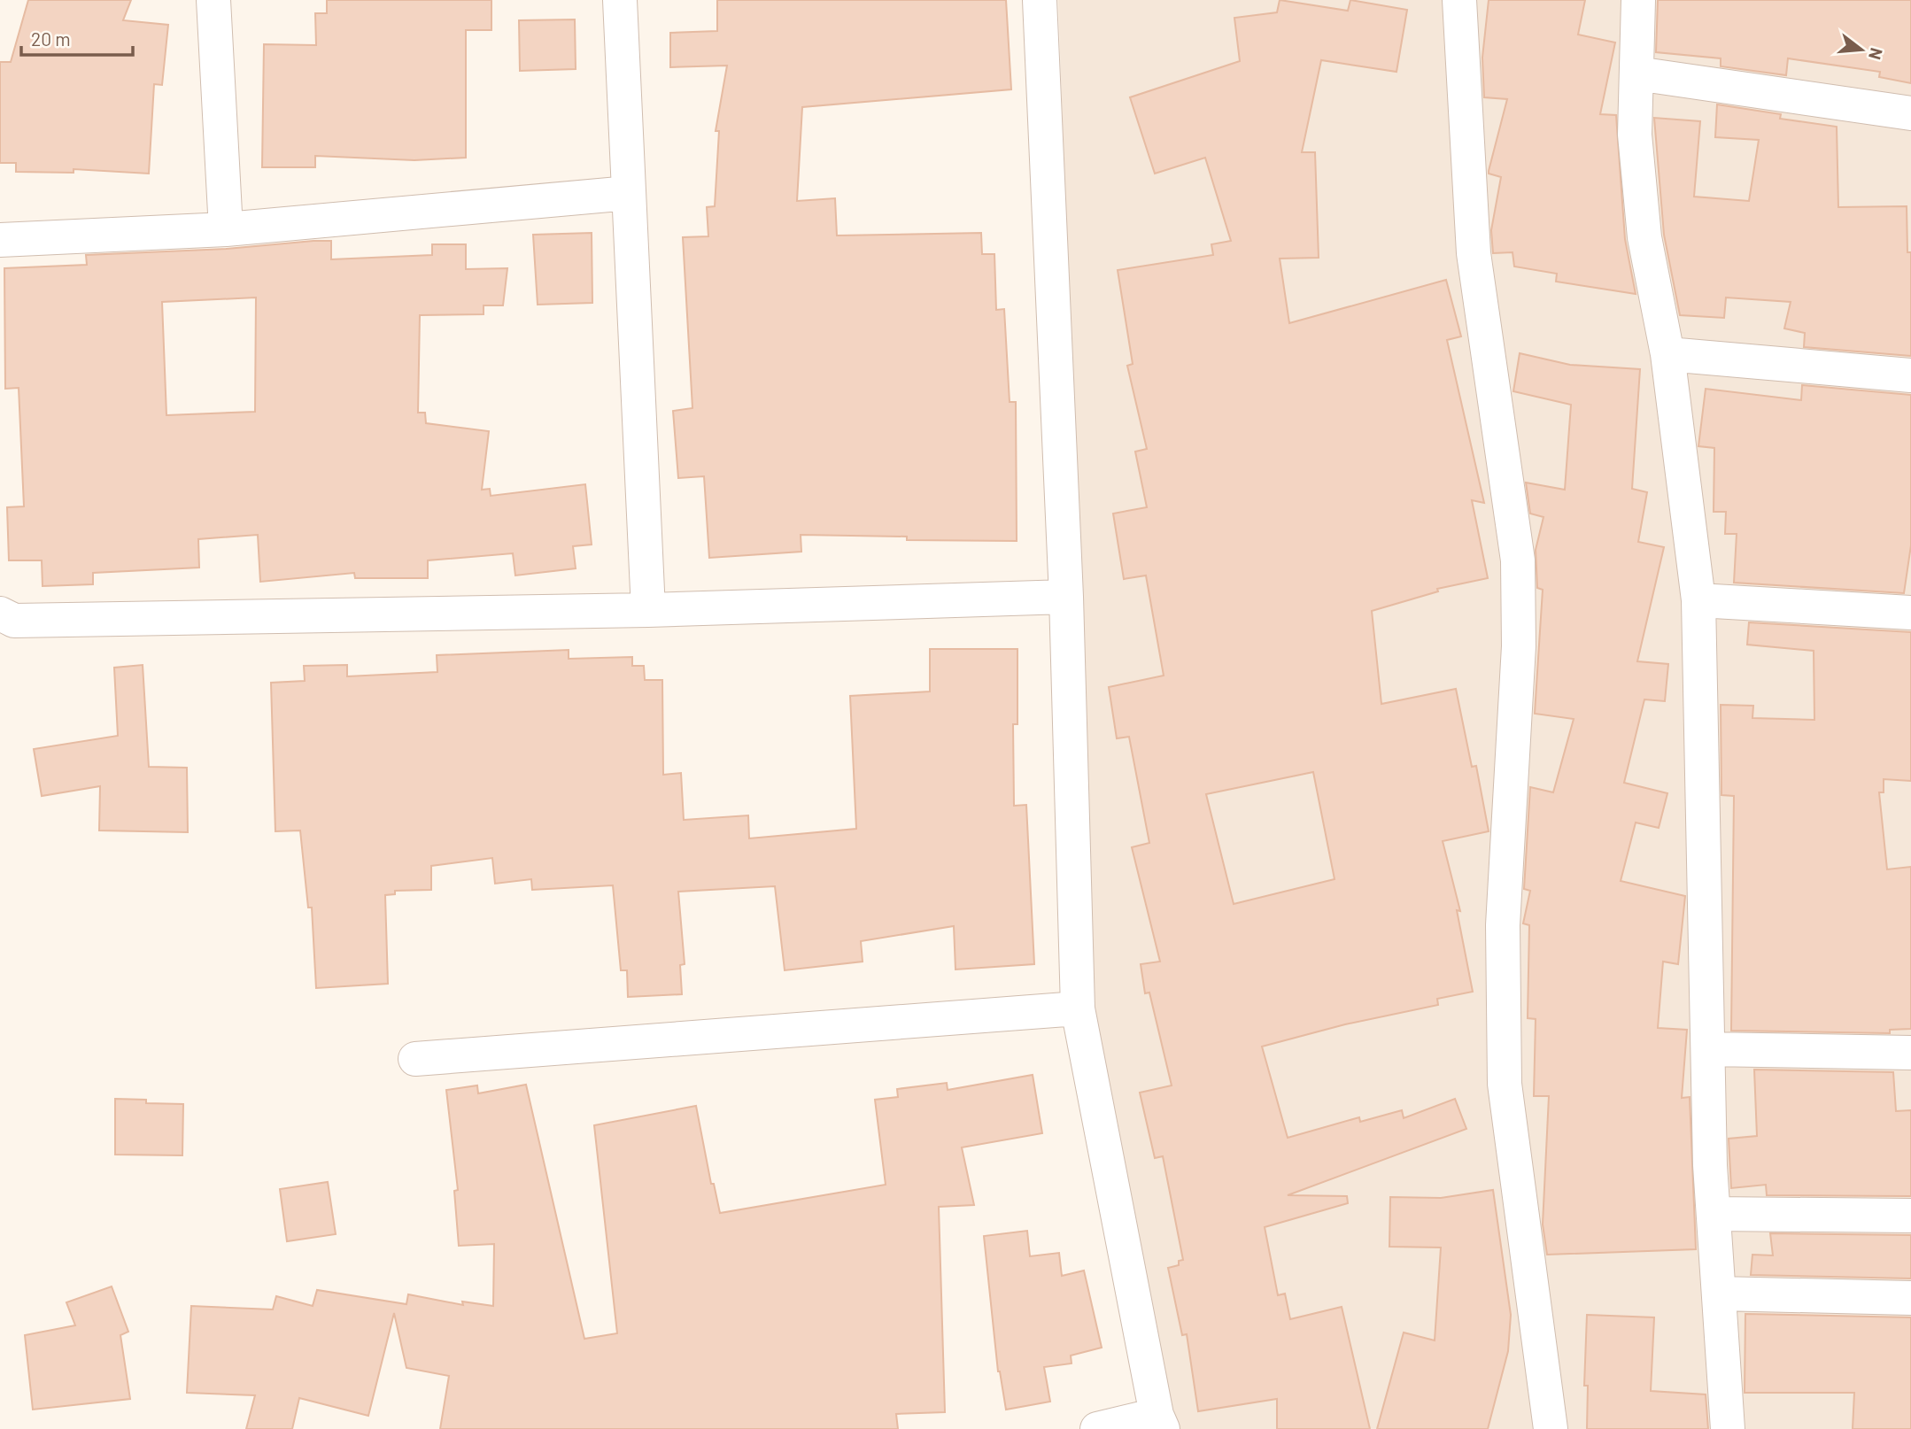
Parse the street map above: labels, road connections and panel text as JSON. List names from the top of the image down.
{
  "scale_bar": "20 m",
  "north": "right"
}
